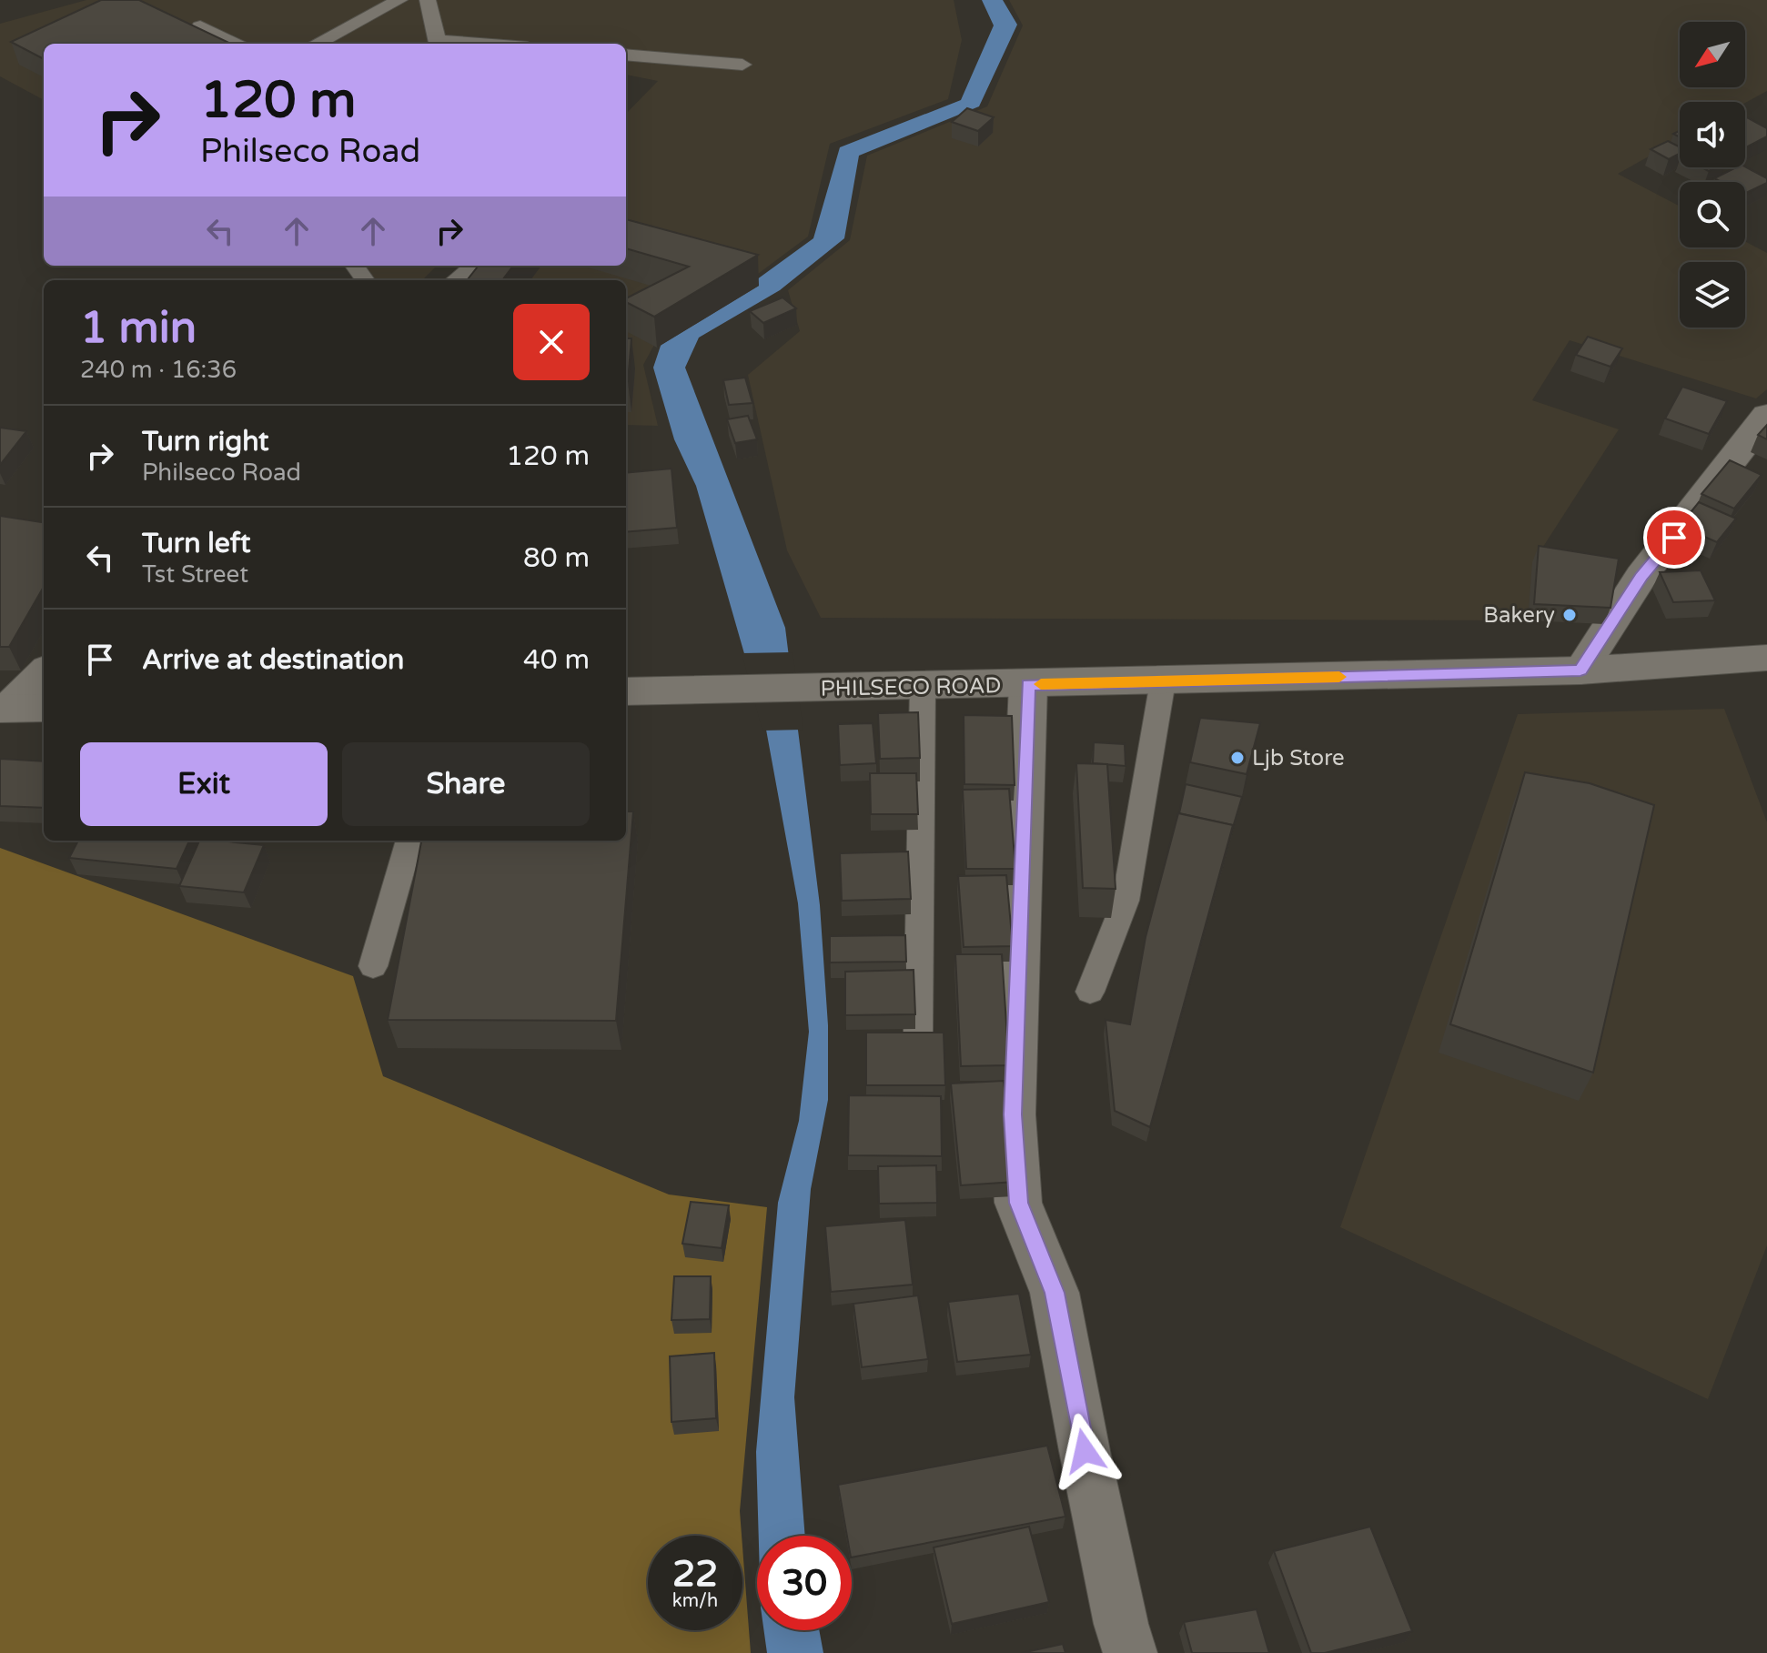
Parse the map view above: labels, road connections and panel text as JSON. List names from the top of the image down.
{
  "streets": {
    "street": ["PHILSECO ROAD"]
  },
  "places": ["Bakery", "Ljb Store"],
  "north": "bottom left",
  "page": {
    "turn": ["120 m", "Philseco Road"],
    "heading": ["1 min", "240 m · 16:36"],
    "list": [
      {
        "name": "Turn right",
        "note": "Philseco Road",
        "value": "120 m"
      },
      {
        "name": "Turn left",
        "note": "Tst Street",
        "value": "80 m"
      },
      {
        "name": "Arrive at destination",
        "value": "40 m"
      }
    ],
    "buttons": ["Exit", "Share"],
    "speed": "22 km/h",
    "limit": "30"
  }
}
